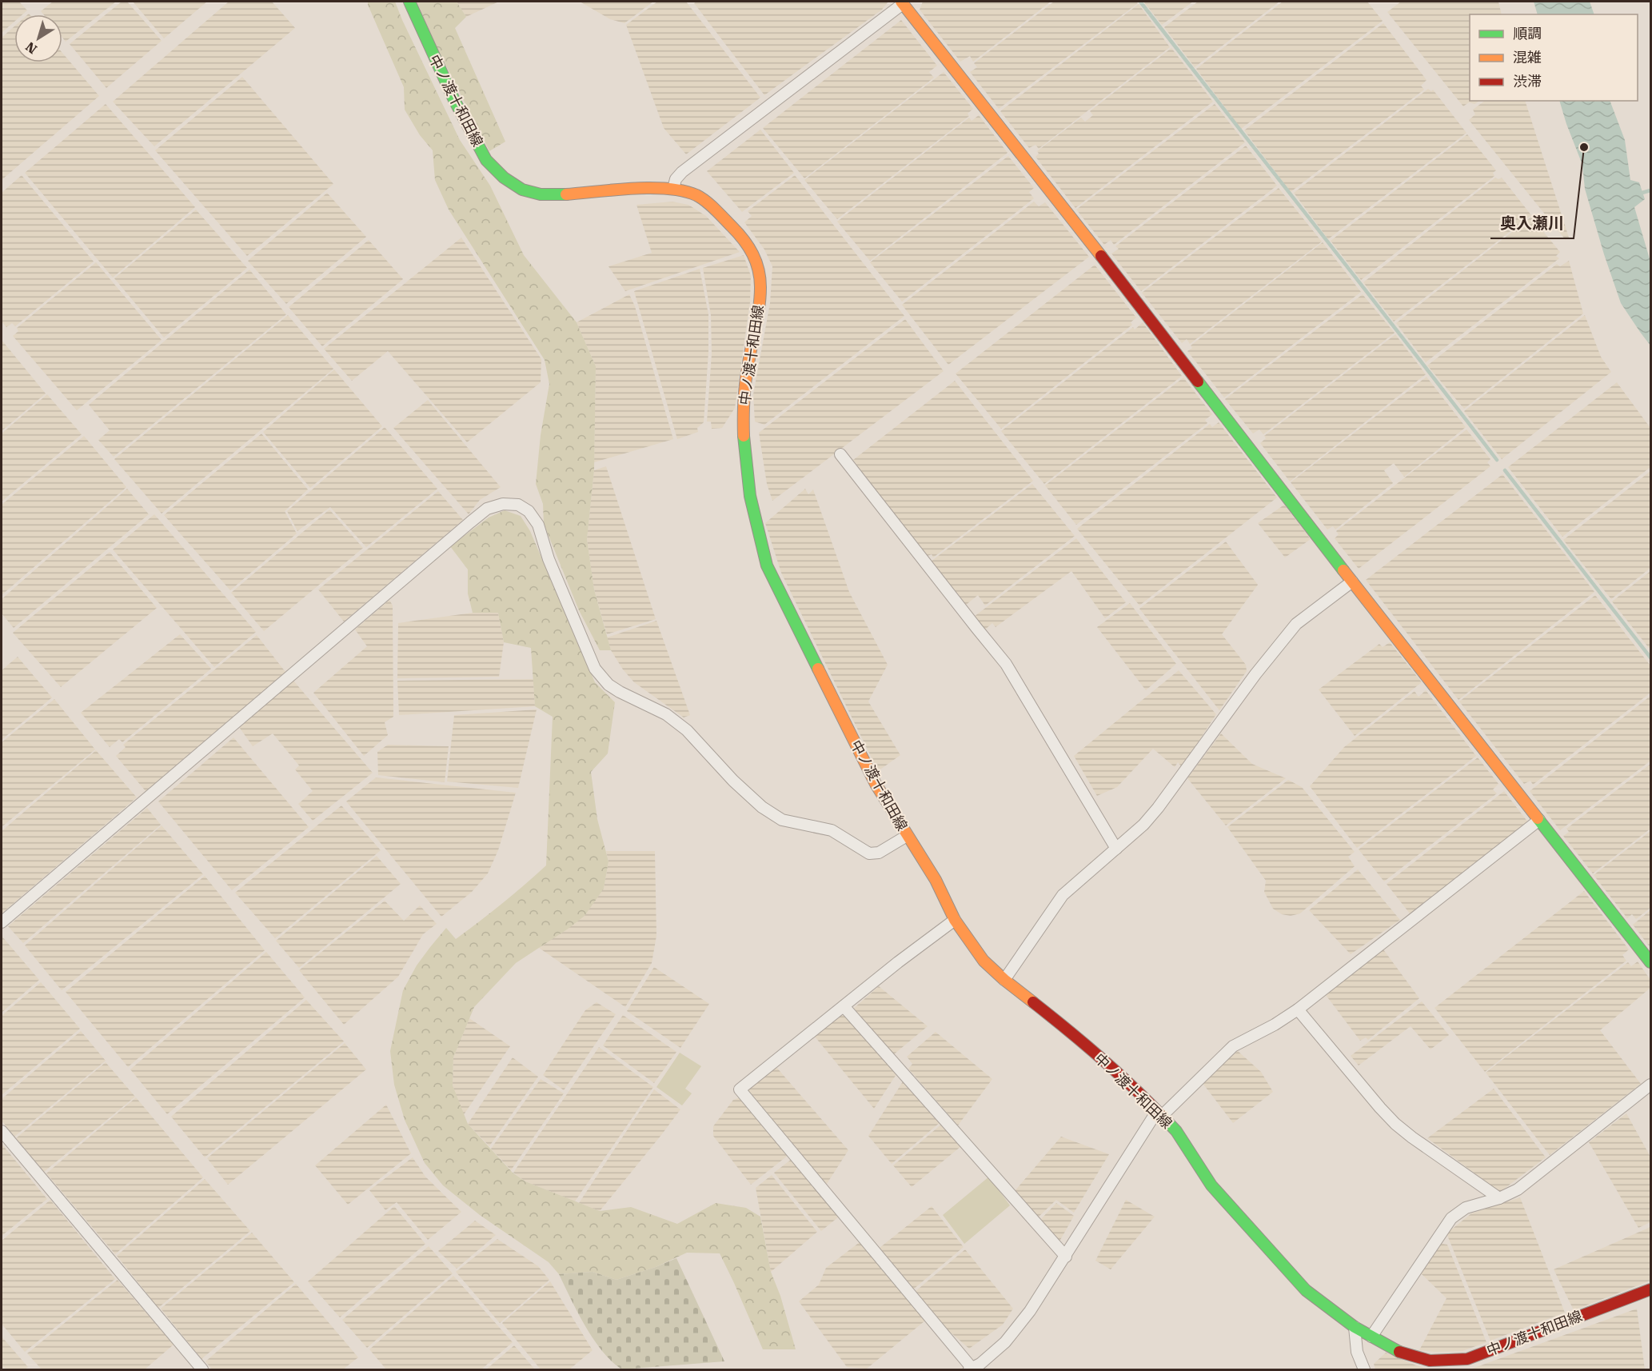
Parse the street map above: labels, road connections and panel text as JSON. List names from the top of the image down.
{
  "streets": {
    "main road": ["中ノ渡十和田線"]
  },
  "places": ["奥入瀬川"],
  "legend": ["順調", "混雑", "渋滞"],
  "north": "bottom left"
}
